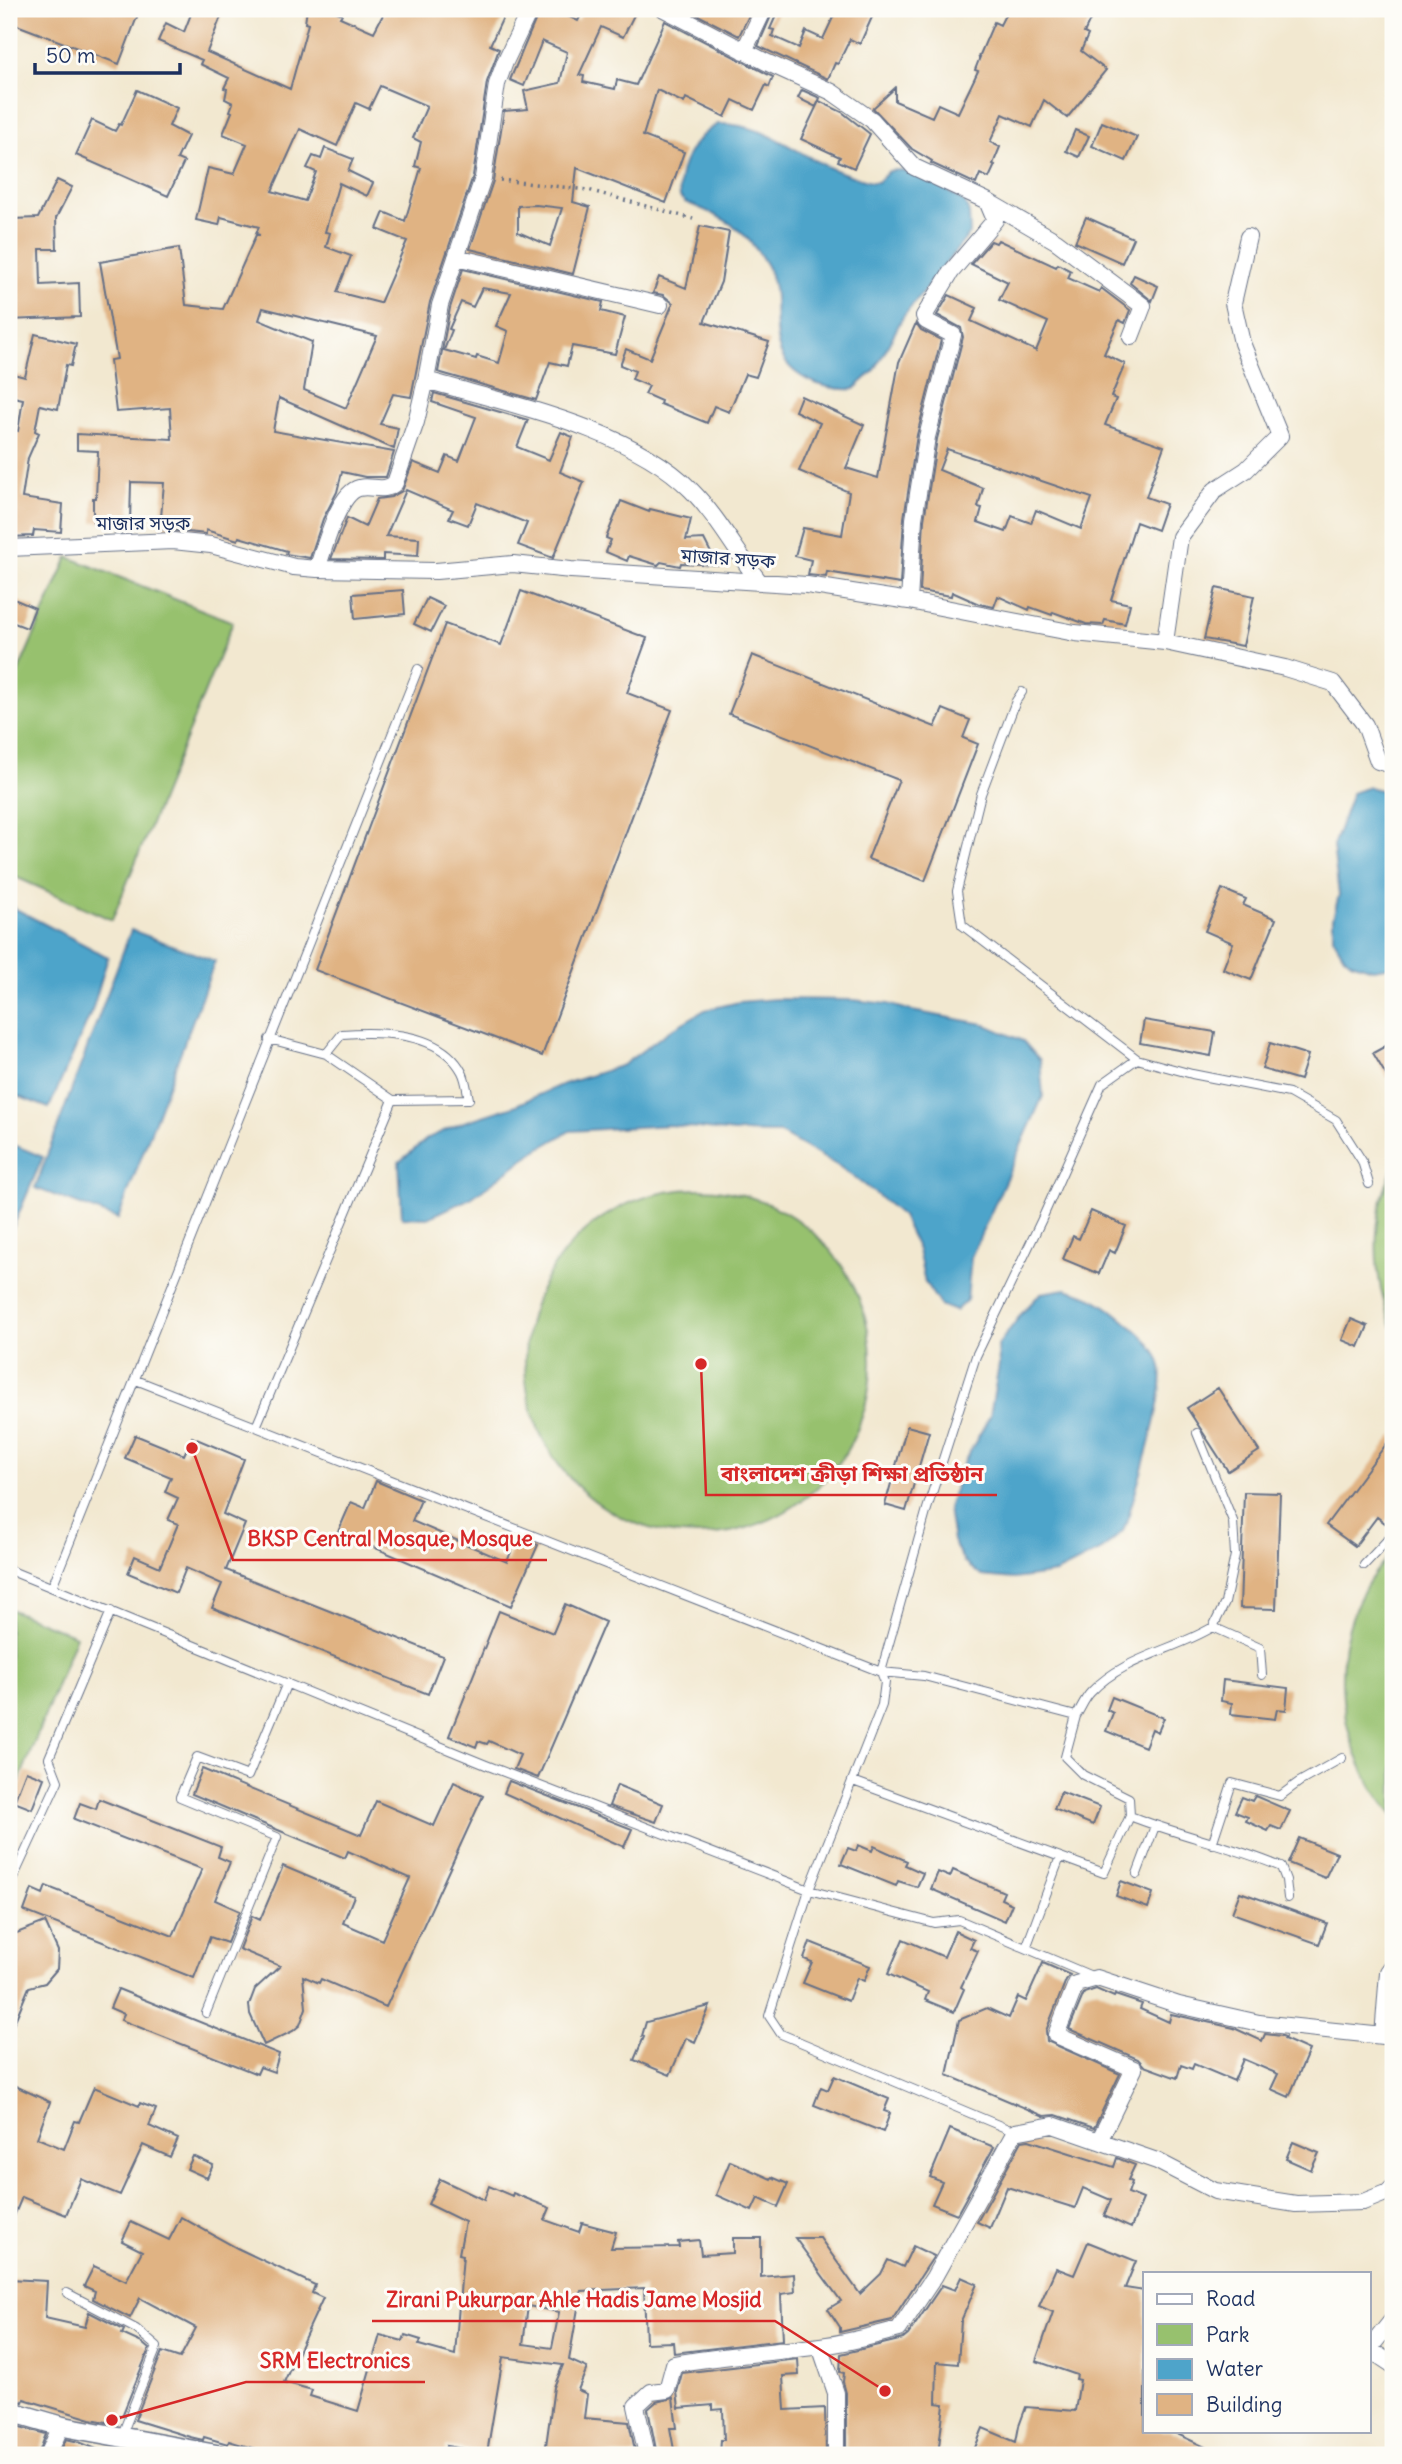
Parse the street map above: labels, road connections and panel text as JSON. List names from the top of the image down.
{
  "streets": {
    "street": ["মাজার সড়ক"]
  },
  "places": [
    "বাংলাদেশ ক্রীড়া শিক্ষা প্রতিষ্ঠান",
    "BKSP Central Mosque, Mosque",
    "Zirani Pukurpar Ahle Hadis Jame Mosjid",
    "SRM Electronics"
  ],
  "legend": [
    "Road",
    "Park",
    "Water",
    "Building"
  ],
  "scale_bar": "50 m"
}
